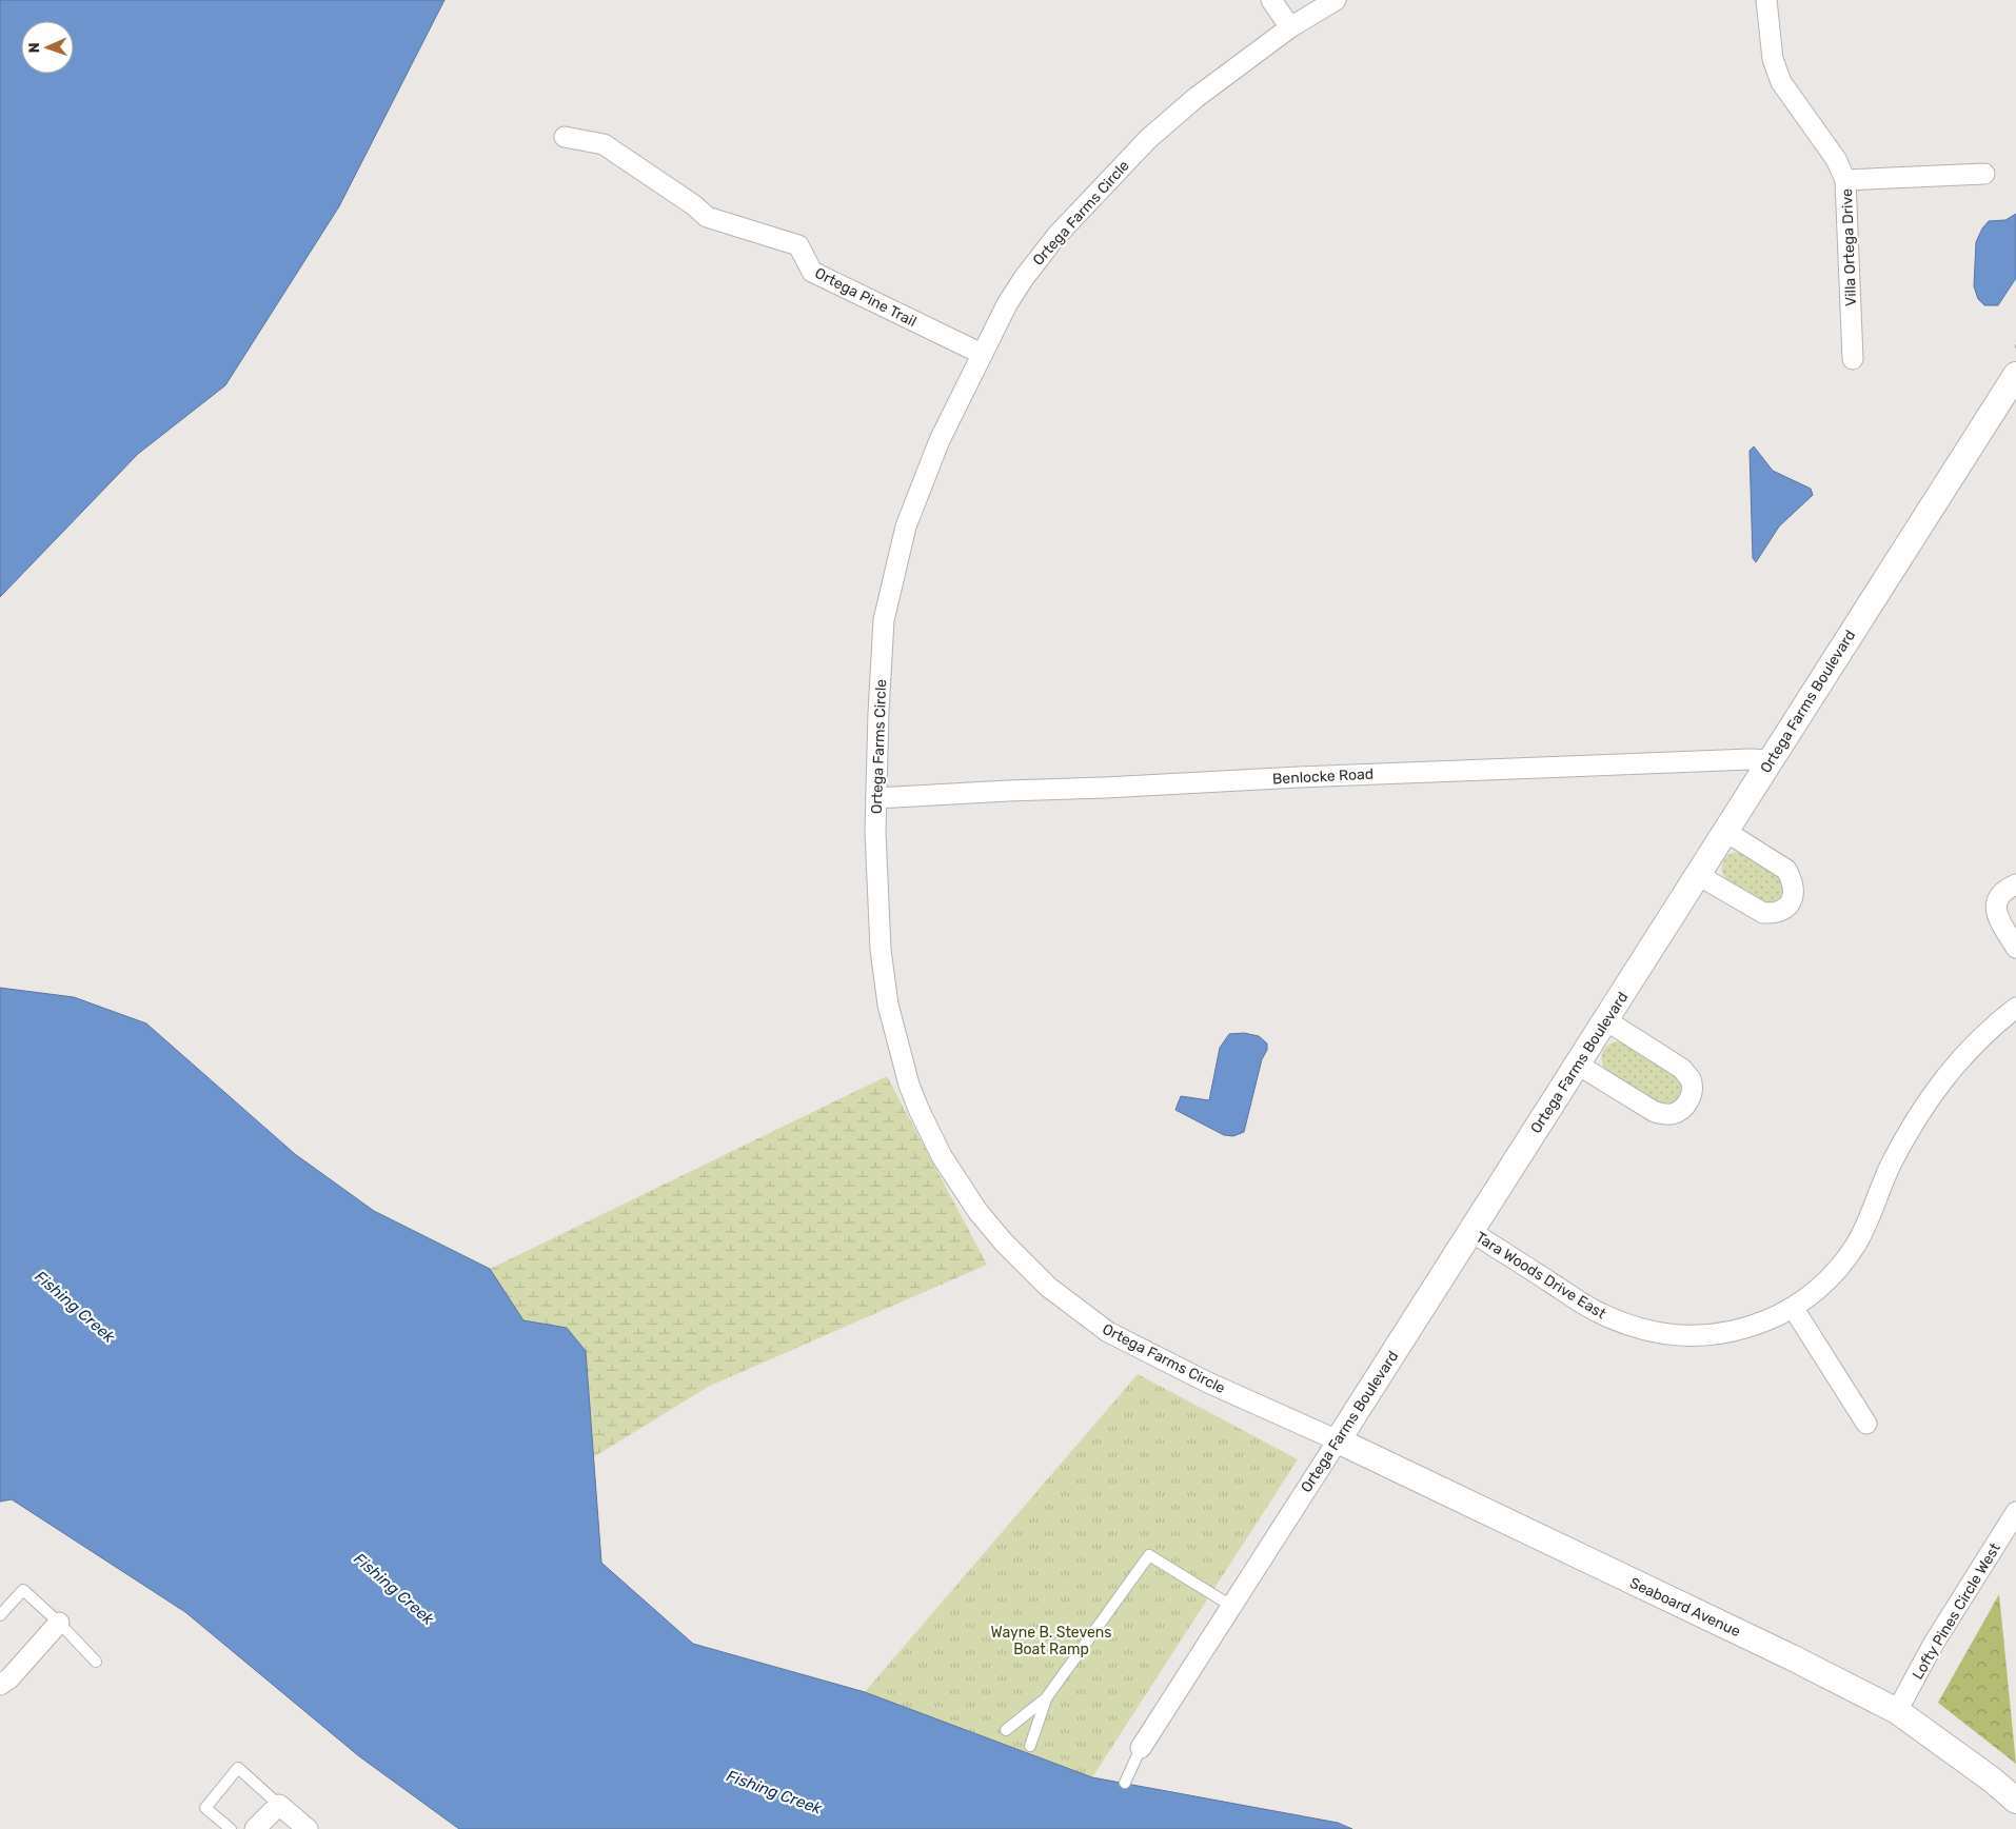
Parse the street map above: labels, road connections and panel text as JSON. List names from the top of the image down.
{
  "streets": {
    "street": [
      "Ortega Farms Circle",
      "Villa Ortega Drive",
      "Ortega Pine Trail",
      "Ortega Farms Boulevard",
      "Benlocke Road",
      "Tara Woods Drive East",
      "Seaboard Avenue",
      "Lofty Pines Circle West"
    ]
  },
  "crossings": [
    ["Ortega Farms Circle", "Ortega Pine Trail"],
    ["Ortega Farms Circle", "Ortega Farms Boulevard"],
    ["Ortega Farms Circle", "Benlocke Road"],
    ["Ortega Farms Circle", "Seaboard Avenue"],
    ["Ortega Farms Boulevard", "Benlocke Road"],
    ["Ortega Farms Boulevard", "Tara Woods Drive East"],
    ["Ortega Farms Boulevard", "Seaboard Avenue"],
    ["Seaboard Avenue", "Lofty Pines Circle West"]
  ],
  "water": ["Fishing Creek"],
  "parks": ["Wayne B. Stevens Boat Ramp"],
  "north": "left"
}
